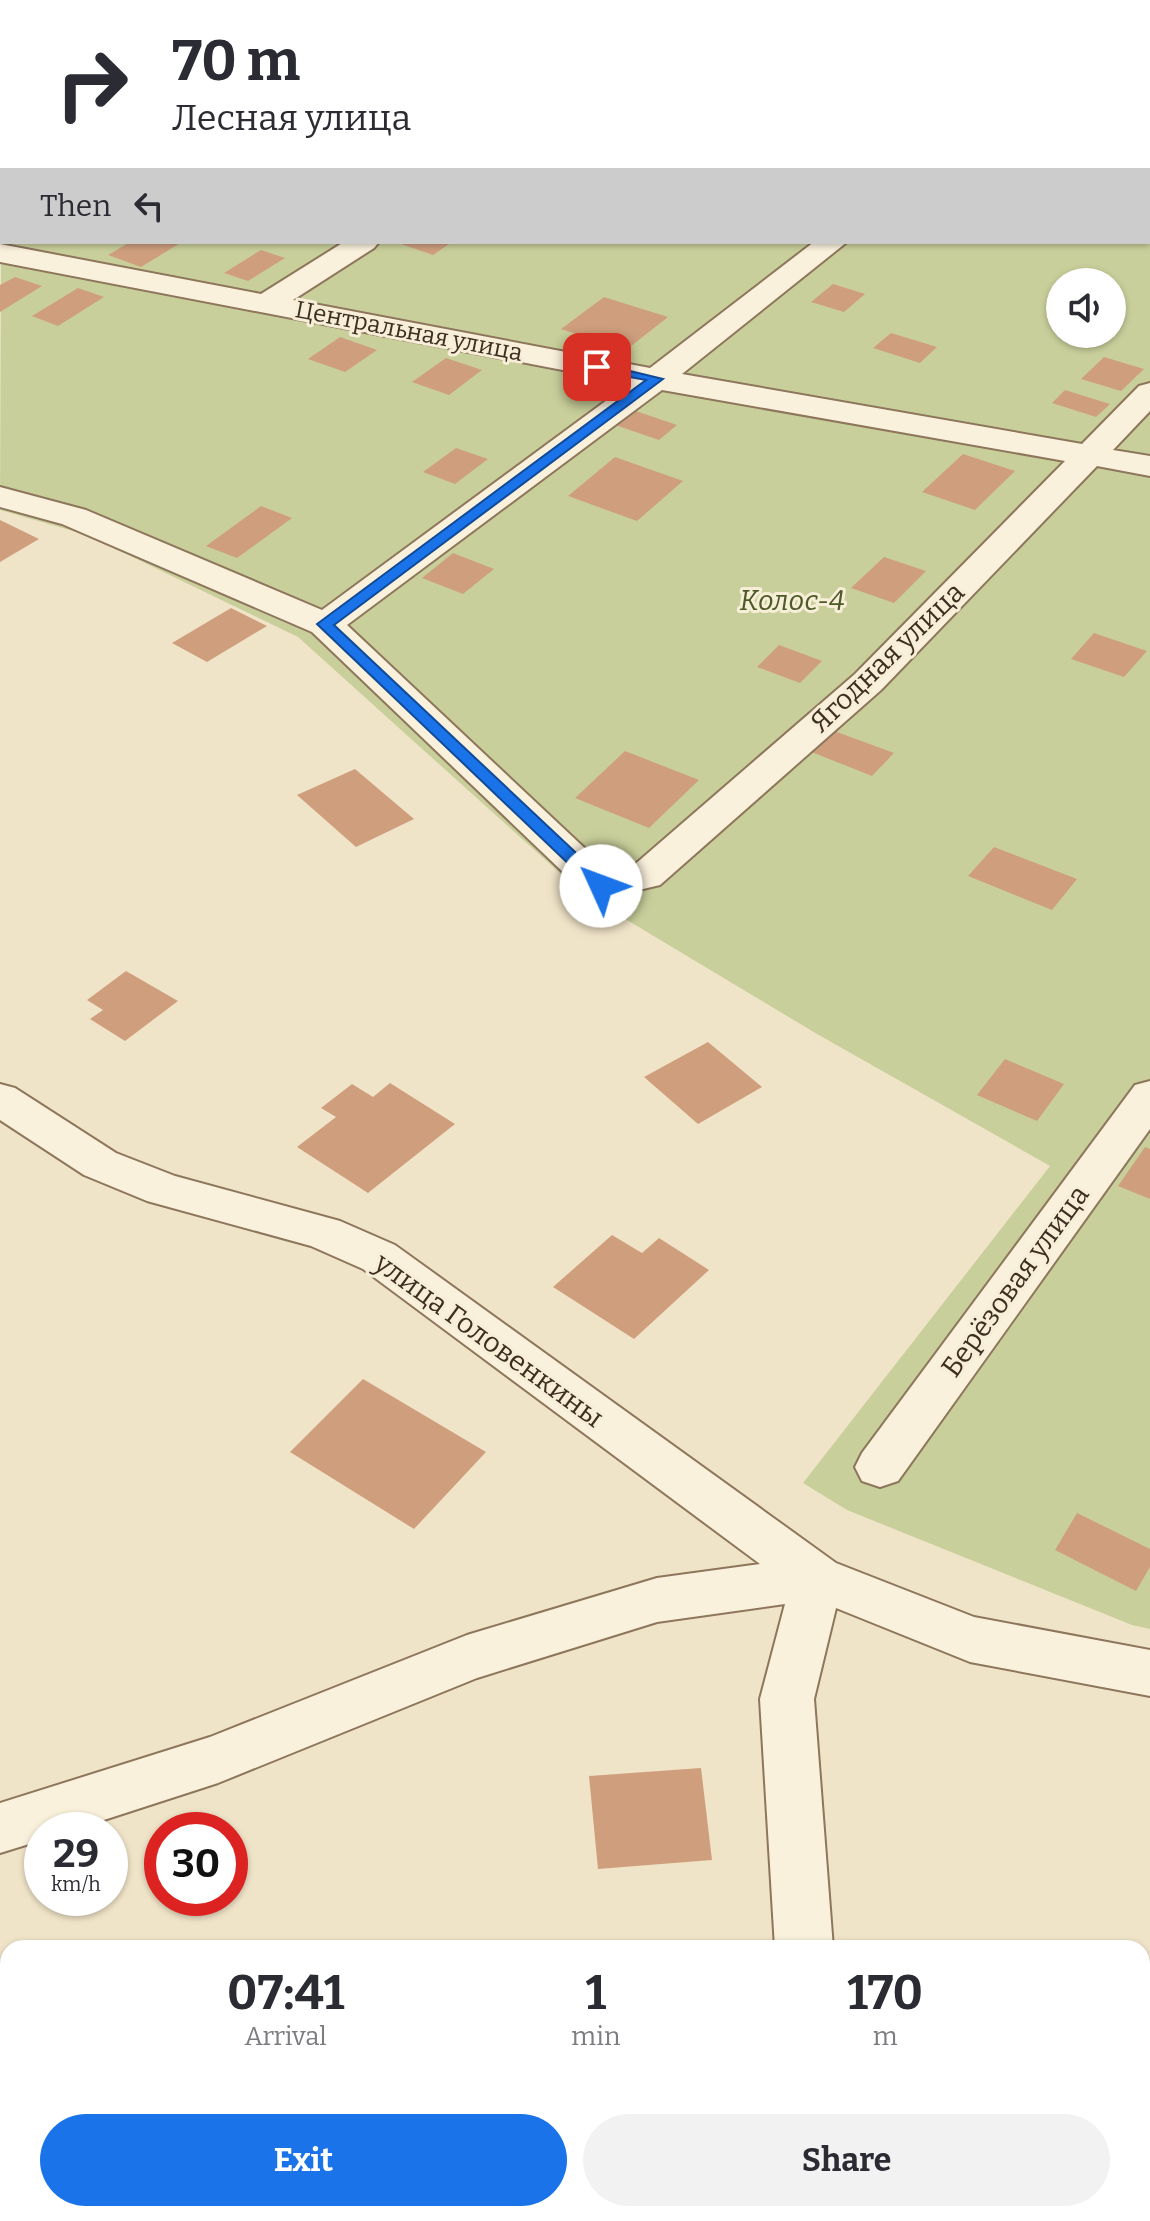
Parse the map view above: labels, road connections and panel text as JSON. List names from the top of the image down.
{
  "streets": {
    "street": [
      "Центральная улица",
      "Ягодная улица",
      "Берёзовая улица",
      "улица Головенкины"
    ]
  },
  "crossings": [
    ["Центральная улица", "Ягодная улица"]
  ],
  "parks": ["Колос-4"],
  "page": {
    "turn": ["70 m", "Лесная улица"],
    "then": "Then",
    "speed": "29 km/h",
    "limit": "30",
    "eta": [
      "07:41",
      "Arrival",
      "1",
      "min",
      "170",
      "m"
    ],
    "buttons": ["Exit", "Share"]
  }
}
